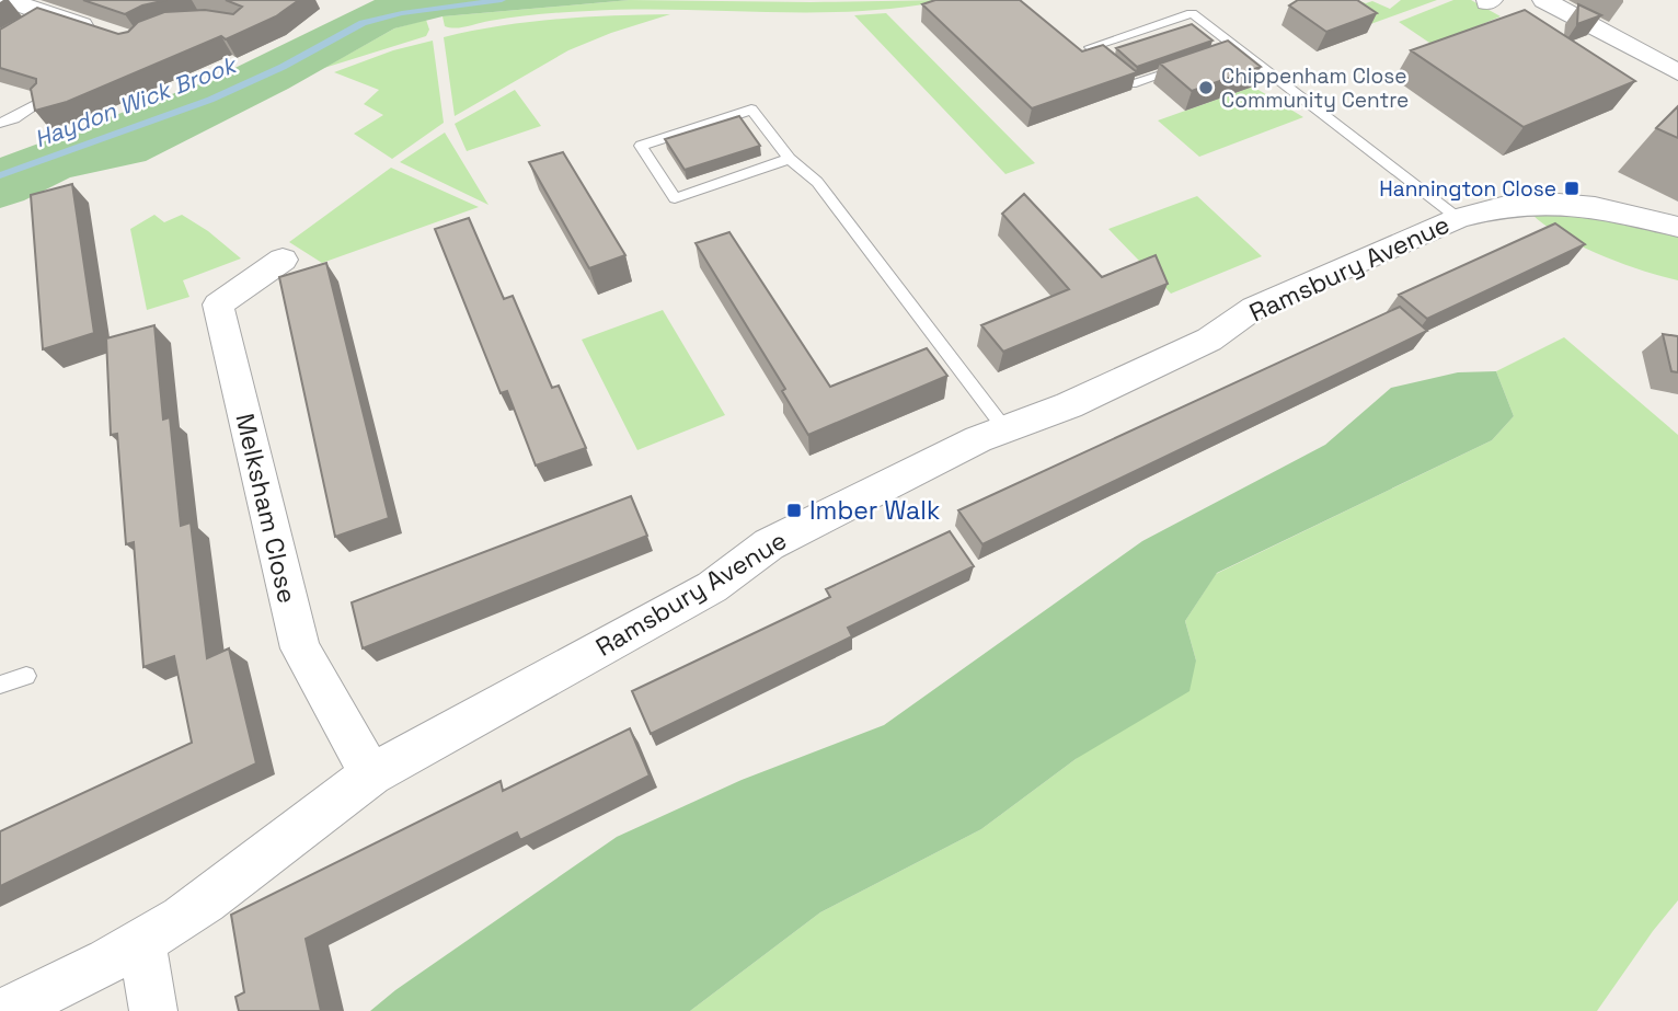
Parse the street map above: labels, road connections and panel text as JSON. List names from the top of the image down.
{
  "streets": {
    "street": ["Ramsbury Avenue", "Melksham Close"]
  },
  "crossings": [
    ["Ramsbury Avenue", "Melksham Close"]
  ],
  "water": ["Haydon Wick Brook"],
  "places": {
    "other": ["Chippenham Close Community Centre"],
    "transit": ["Hannington Close", "Imber Walk"]
  }
}
